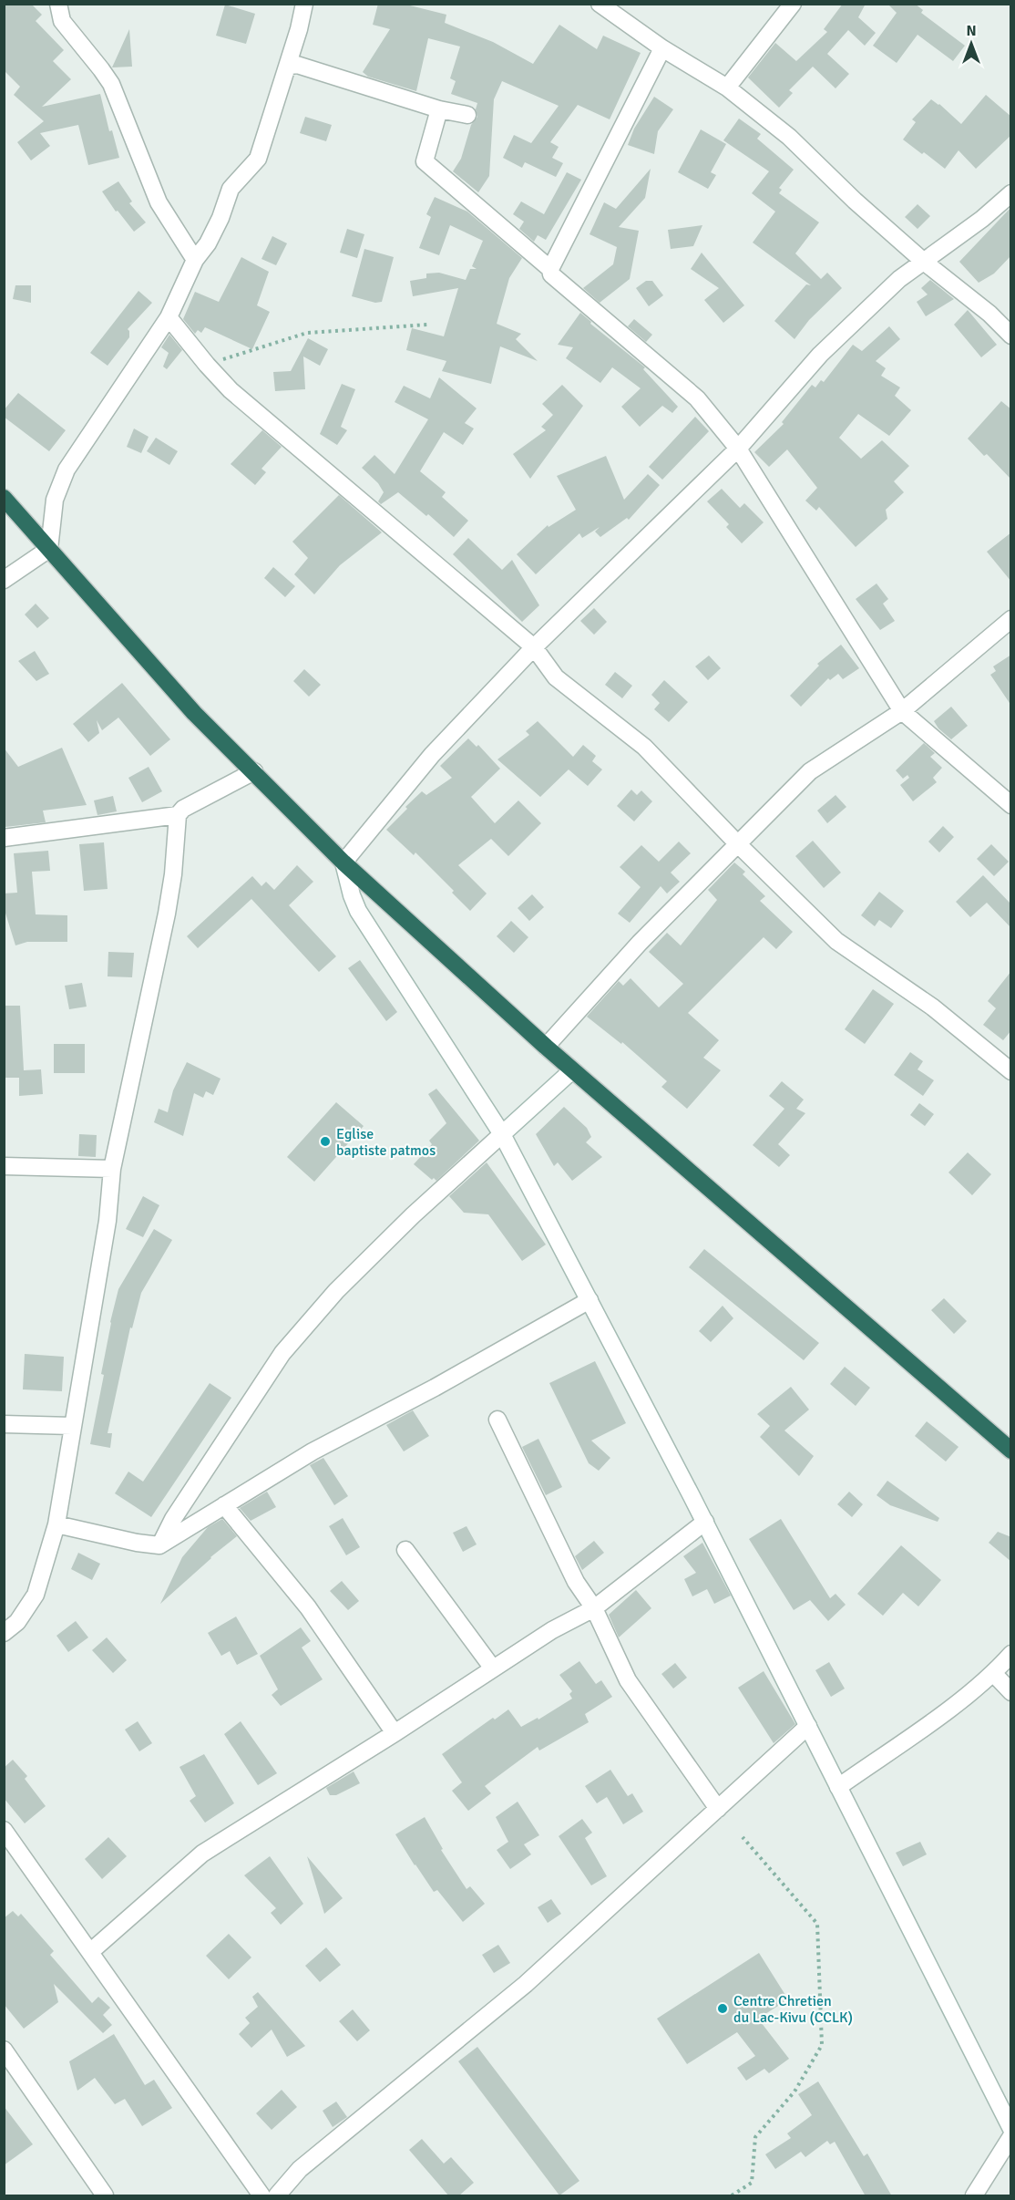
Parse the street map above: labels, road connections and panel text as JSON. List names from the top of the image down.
{
  "places": ["Eglise baptiste patmos", "Centre Chretien du Lac-Kivu (CCLK)"],
  "north": "top"
}
